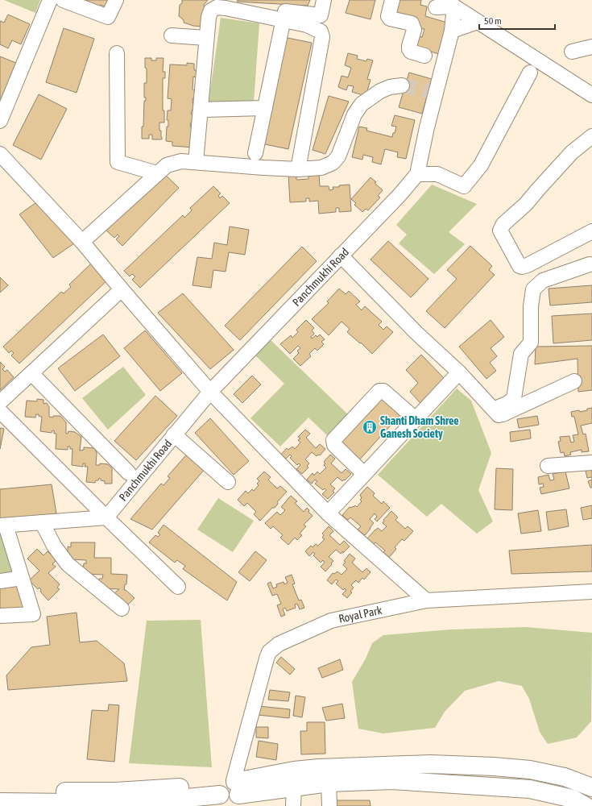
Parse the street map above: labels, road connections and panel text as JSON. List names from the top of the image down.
{
  "streets": {
    "street": ["Panchmukhi Road", "Royal Park"]
  },
  "places": {
    "building": ["Shanti Dham Shree Ganesh Society"]
  },
  "scale_bar": "50 m"
}
